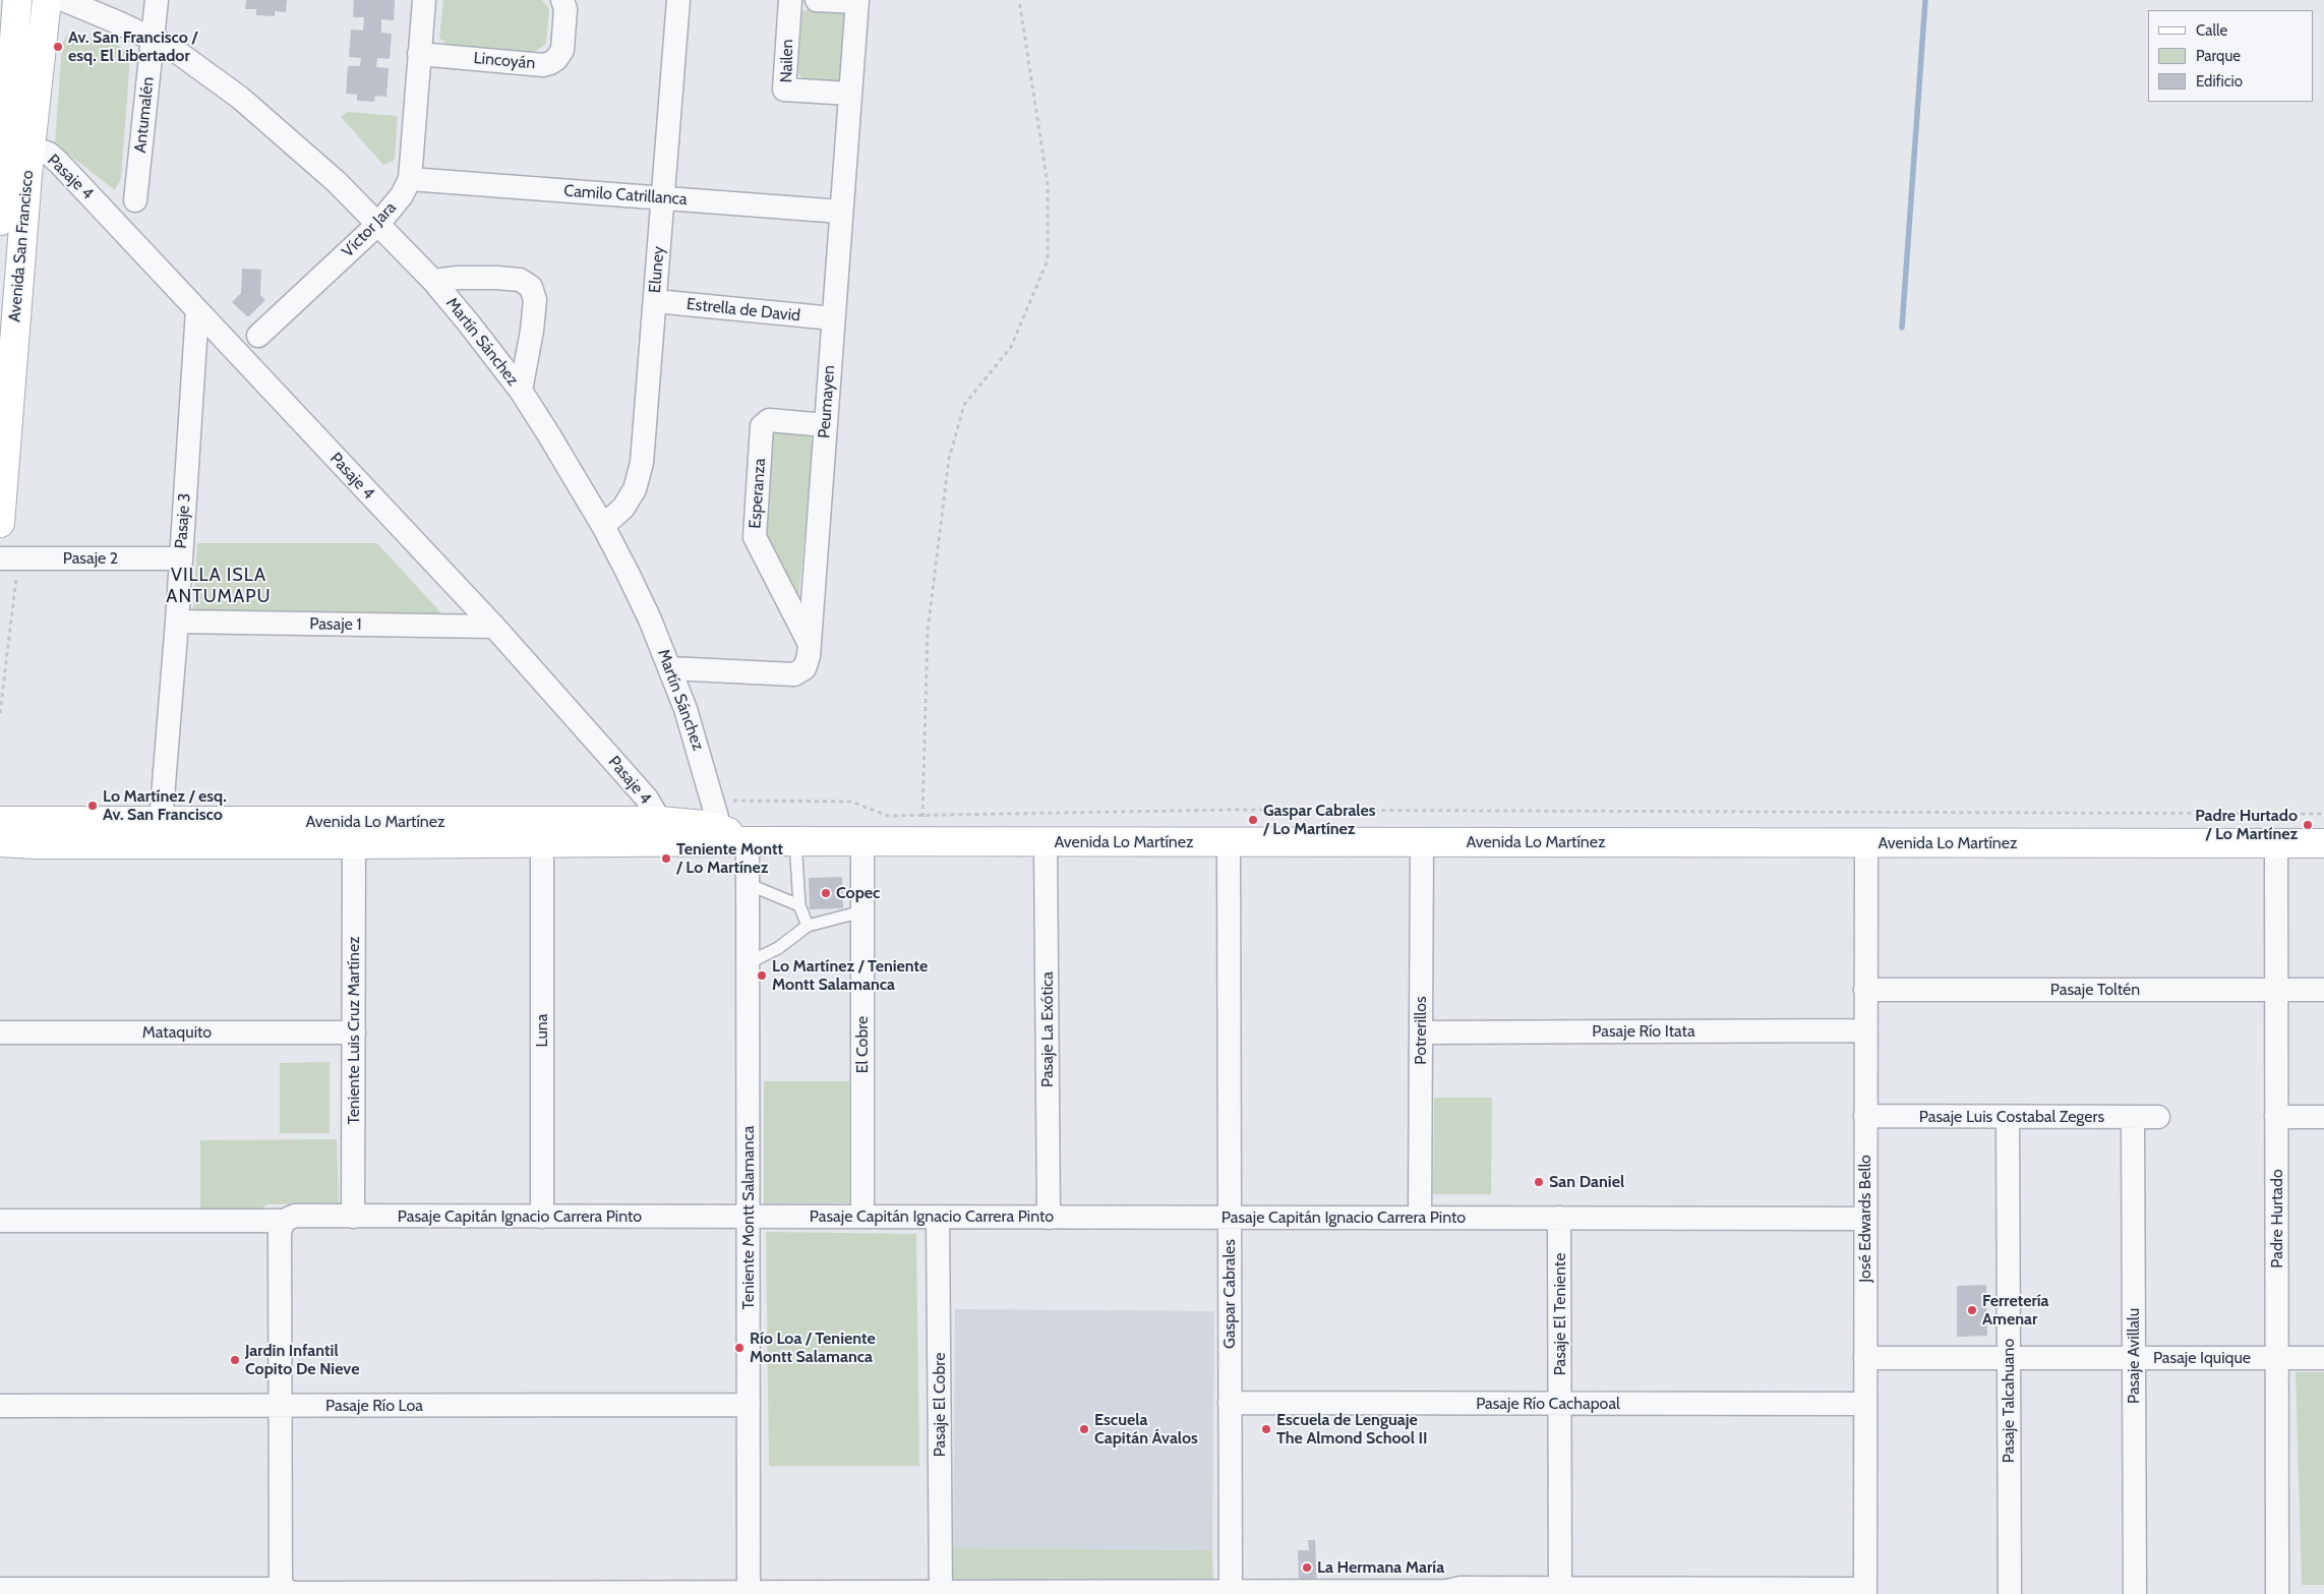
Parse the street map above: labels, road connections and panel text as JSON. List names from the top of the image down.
{
  "streets": {
    "main road": ["Avenida San Francisco", "Avenida Lo Martínez"],
    "street": [
      "Lincoyán",
      "Nailen",
      "Antumalén",
      "Pasaje 4",
      "Camilo Catrillanca",
      "Víctor Jara",
      "Eluney",
      "Estrella de David",
      "Martín Sánchez",
      "Peumayen",
      "Esperanza",
      "Pasaje 3",
      "Pasaje 2",
      "Pasaje 1",
      "Pasaje Toltén",
      "Pasaje La Exótica",
      "Teniente Luis Cruz Martínez",
      "Luna",
      "Potrerillos",
      "Pasaje Río Itata",
      "Mataquito",
      "El Cobre",
      "Pasaje Luis Costabal Zegers",
      "Pasaje Capitán Ignacio Carrera Pinto",
      "Teniente Montt Salamanca",
      "José Edwards Bello",
      "Padre Hurtado",
      "Gaspar Cabrales",
      "Pasaje El Teniente",
      "Pasaje Avillalu",
      "Pasaje Iquique",
      "Pasaje Talcahuano",
      "Pasaje Río Cachapoal",
      "Pasaje El Cobre",
      "Pasaje Río Loa"
    ]
  },
  "crossings": [
    ["Lincoyán", "Víctor Jara"],
    ["Nailen", "Peumayen"],
    ["Antumalén", "Martín Sánchez"],
    ["Pasaje 4", "Avenida San Francisco"],
    ["Pasaje 4", "Pasaje 3"],
    ["Pasaje 4", "Pasaje 1"],
    ["Pasaje 4", "Avenida Lo Martínez"],
    ["Camilo Catrillanca", "Víctor Jara"],
    ["Camilo Catrillanca", "Eluney"],
    ["Camilo Catrillanca", "Peumayen"],
    ["Víctor Jara", "Martín Sánchez"],
    ["Eluney", "Estrella de David"],
    ["Eluney", "Martín Sánchez"],
    ["Estrella de David", "Peumayen"],
    ["Martín Sánchez", "Peumayen"],
    ["Martín Sánchez", "Avenida Lo Martínez"],
    ["Peumayen", "Esperanza"],
    ["Pasaje 3", "Pasaje 2"],
    ["Pasaje 3", "Pasaje 1"],
    ["Pasaje 3", "Avenida Lo Martínez"],
    ["Avenida Lo Martínez", "Pasaje La Exótica"],
    ["Avenida Lo Martínez", "Teniente Luis Cruz Martínez"],
    ["Avenida Lo Martínez", "Luna"],
    ["Avenida Lo Martínez", "Potrerillos"],
    ["Avenida Lo Martínez", "El Cobre"],
    ["Avenida Lo Martínez", "Teniente Montt Salamanca"],
    ["Avenida Lo Martínez", "José Edwards Bello"],
    ["Avenida Lo Martínez", "Padre Hurtado"],
    ["Avenida Lo Martínez", "Gaspar Cabrales"],
    ["Pasaje Toltén", "José Edwards Bello"],
    ["Pasaje Toltén", "Padre Hurtado"],
    ["Pasaje La Exótica", "Pasaje Capitán Ignacio Carrera Pinto"],
    ["Teniente Luis Cruz Martínez", "Mataquito"],
    ["Teniente Luis Cruz Martínez", "Pasaje Capitán Ignacio Carrera Pinto"],
    ["Luna", "Pasaje Capitán Ignacio Carrera Pinto"],
    ["Potrerillos", "Pasaje Río Itata"],
    ["Potrerillos", "Pasaje Capitán Ignacio Carrera Pinto"],
    ["Pasaje Río Itata", "José Edwards Bello"],
    ["El Cobre", "Pasaje Capitán Ignacio Carrera Pinto"],
    ["Pasaje Luis Costabal Zegers", "José Edwards Bello"],
    ["Pasaje Luis Costabal Zegers", "Pasaje Avillalu"],
    ["Pasaje Luis Costabal Zegers", "Pasaje Talcahuano"],
    ["Pasaje Capitán Ignacio Carrera Pinto", "Teniente Montt Salamanca"],
    ["Pasaje Capitán Ignacio Carrera Pinto", "José Edwards Bello"],
    ["Pasaje Capitán Ignacio Carrera Pinto", "Gaspar Cabrales"],
    ["Pasaje Capitán Ignacio Carrera Pinto", "Pasaje El Teniente"],
    ["Pasaje Capitán Ignacio Carrera Pinto", "Pasaje El Cobre"],
    ["Teniente Montt Salamanca", "Pasaje Río Loa"],
    ["José Edwards Bello", "Pasaje Iquique"],
    ["José Edwards Bello", "Pasaje Río Cachapoal"],
    ["Padre Hurtado", "Pasaje Iquique"],
    ["Gaspar Cabrales", "Pasaje Río Cachapoal"],
    ["Pasaje El Teniente", "Pasaje Río Cachapoal"],
    ["Pasaje Avillalu", "Pasaje Iquique"],
    ["Pasaje Iquique", "Pasaje Talcahuano"]
  ],
  "districts": ["VILLA ISLA ANTUMAPU"],
  "places": [
    "Av. San Francisco / esq. El Libertador",
    "Lo Martínez / esq. Av. San Francisco",
    "Gaspar Cabrales / Lo Martínez",
    "Padre Hurtado / Lo Martínez",
    "Teniente Montt / Lo Martínez",
    "Copec",
    "Lo Martínez / Teniente Montt Salamanca",
    "San Daniel",
    "Ferretería Amenar",
    "Río Loa / Teniente Montt Salamanca",
    "Jardin Infantil Copito De Nieve",
    "Escuela Capitán Ávalos",
    "Escuela de Lenguaje The Almond School II",
    "La Hermana María"
  ],
  "legend": ["Calle", "Parque", "Edificio"]
}
